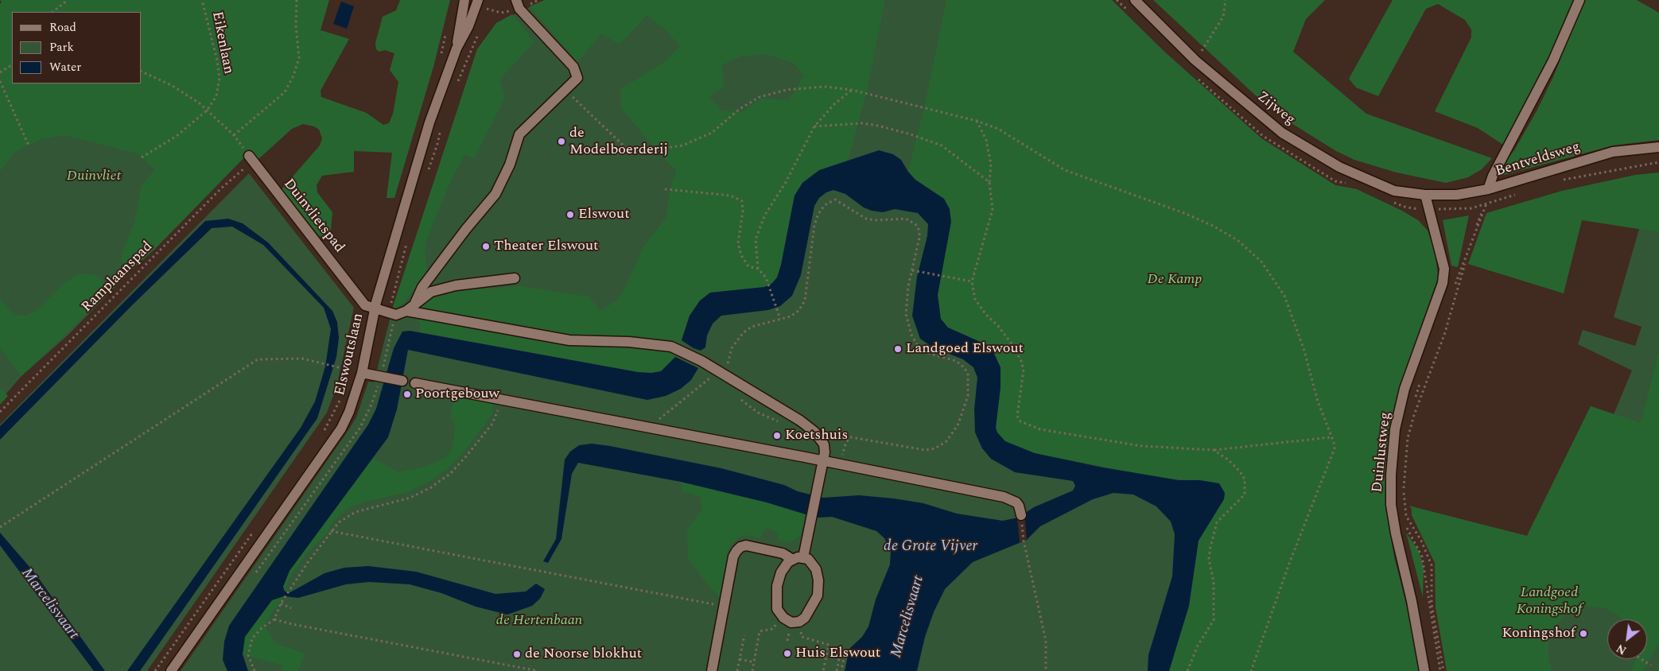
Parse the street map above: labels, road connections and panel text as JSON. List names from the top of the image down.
{
  "streets": {
    "street": [
      "Zijweg",
      "Bentveldsweg",
      "Duinvlietspad",
      "Elswoutslaan",
      "Duinlustweg"
    ],
    "path": ["Eikenlaan", "Ramplaanspad"]
  },
  "crossings": [
    ["Zijweg", "Bentveldsweg"],
    ["Zijweg", "Duinlustweg"],
    ["Bentveldsweg", "Duinlustweg"],
    ["Duinvlietspad", "Ramplaanspad"],
    ["Duinvlietspad", "Elswoutslaan"]
  ],
  "water": ["de Grote Vijver", "Marcelisvaart"],
  "parks": [
    "Duinvliet",
    "De Kamp",
    "Landgoed Koningshof",
    "de Hertenbaan"
  ],
  "places": [
    "de Modelboerderij",
    "Elswout",
    "Theater Elswout",
    "Landgoed Elswout",
    "Poortgebouw",
    "Koetshuis",
    "Koningshof",
    "Huis Elswout",
    "de Noorse blokhut"
  ],
  "legend": ["Road", "Park", "Water"],
  "north": "bottom left"
}
